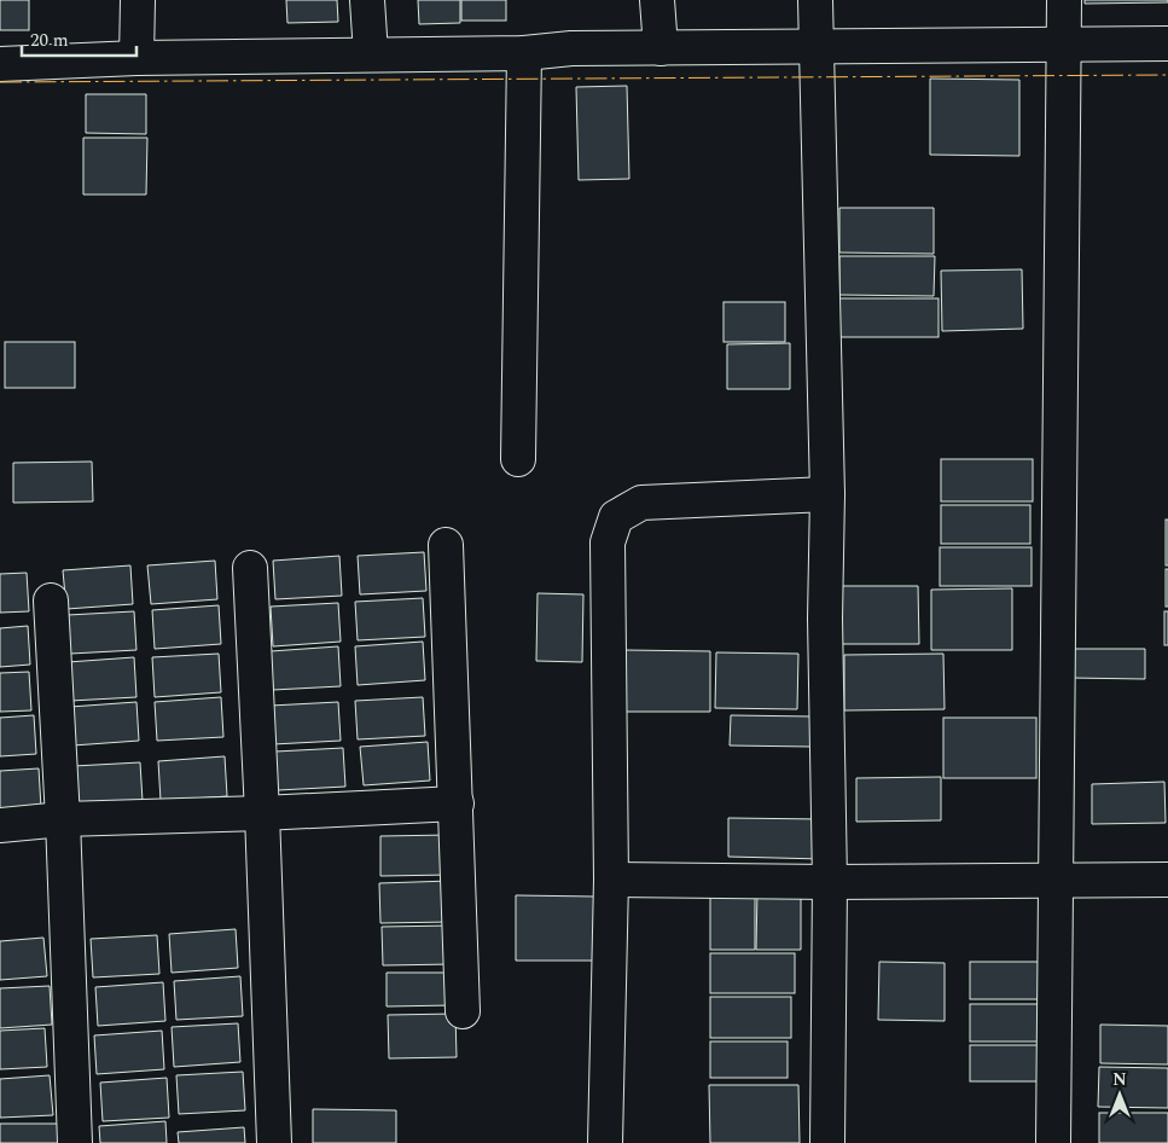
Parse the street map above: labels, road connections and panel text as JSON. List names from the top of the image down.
{
  "scale_bar": "20 m",
  "north": "top"
}
